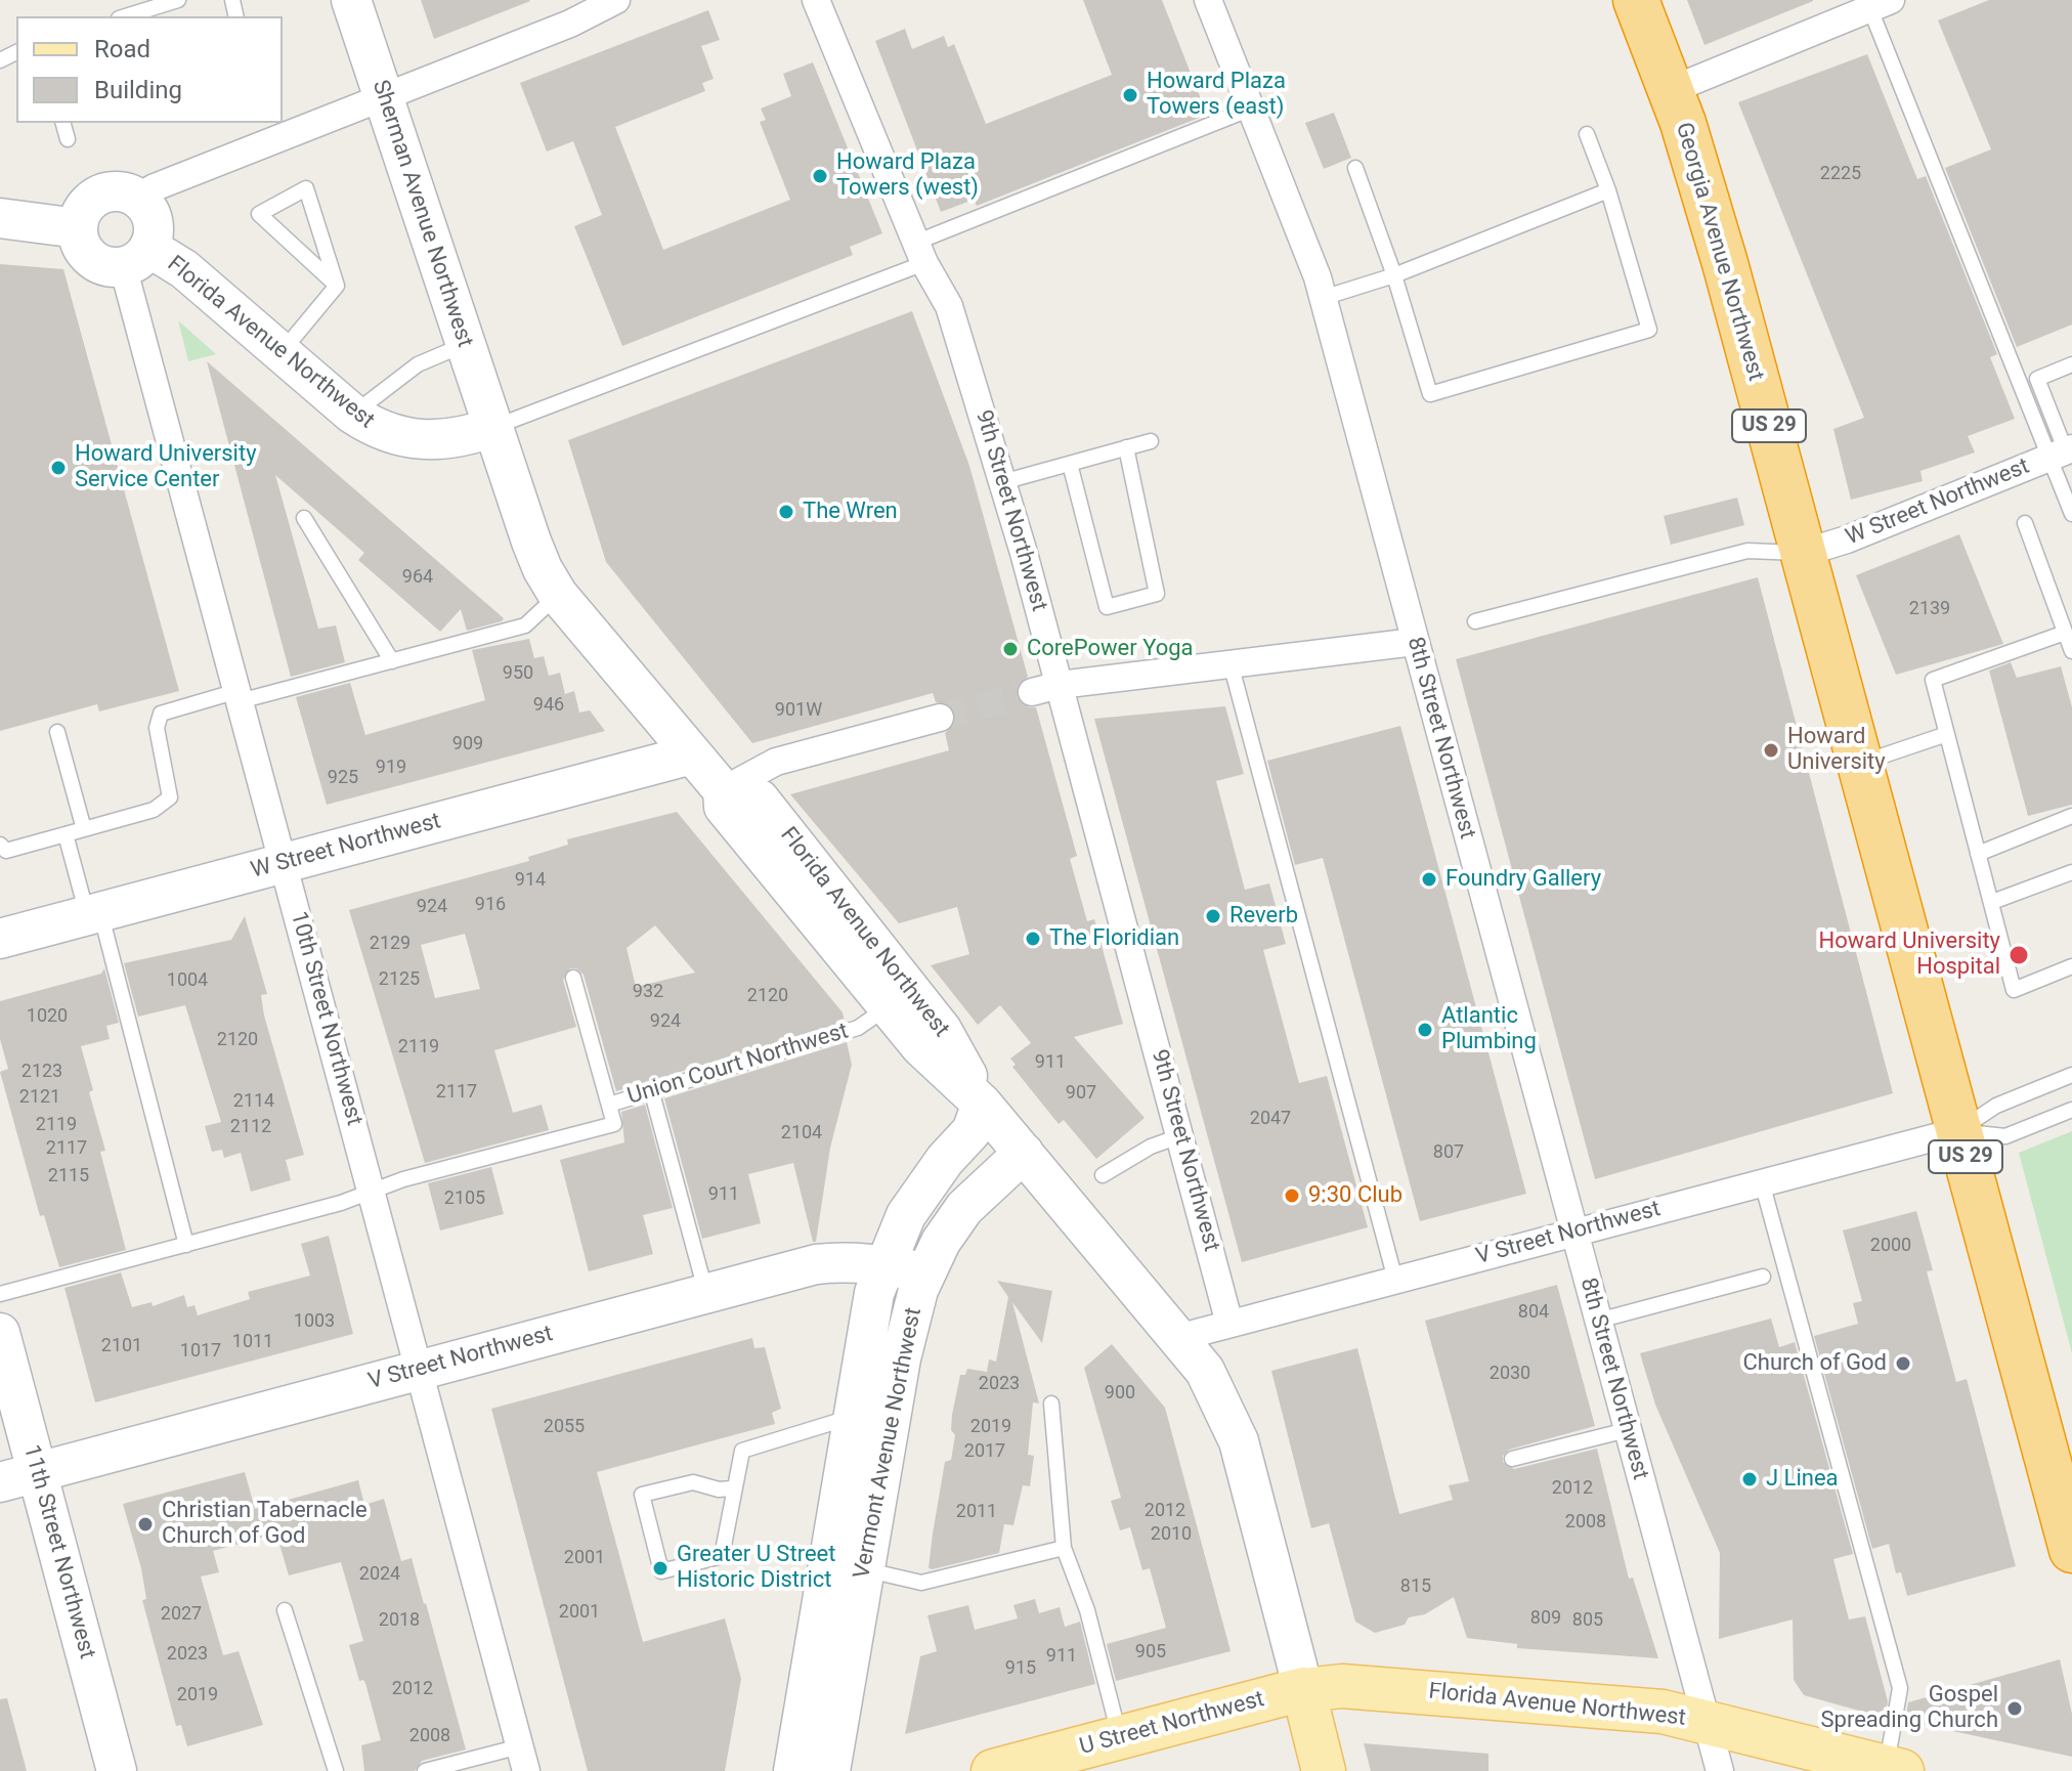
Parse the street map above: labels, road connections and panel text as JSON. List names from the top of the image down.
{
  "streets": {
    "highway": ["Georgia Avenue Northwest", "US 29"],
    "main road": ["Florida Avenue Northwest", "U Street Northwest"],
    "street": [
      "Sherman Avenue Northwest",
      "W Street Northwest",
      "9th Street Northwest",
      "8th Street Northwest",
      "10th Street Northwest",
      "V Street Northwest",
      "Vermont Avenue Northwest",
      "11th Street Northwest"
    ],
    "lane": ["Union Court Northwest"]
  },
  "crossings": [
    ["Sherman Avenue Northwest", "Florida Avenue Northwest"],
    ["Georgia Avenue Northwest", "W Street Northwest"],
    ["Georgia Avenue Northwest", "V Street Northwest"],
    ["Florida Avenue Northwest", "W Street Northwest"],
    ["Florida Avenue Northwest", "8th Street Northwest"],
    ["Florida Avenue Northwest", "10th Street Northwest"],
    ["Florida Avenue Northwest", "Union Court Northwest"],
    ["Florida Avenue Northwest", "V Street Northwest"],
    ["Florida Avenue Northwest", "Vermont Avenue Northwest"],
    ["Florida Avenue Northwest", "U Street Northwest"],
    ["W Street Northwest", "10th Street Northwest"],
    ["9th Street Northwest", "V Street Northwest"],
    ["8th Street Northwest", "V Street Northwest"],
    ["10th Street Northwest", "Union Court Northwest"],
    ["10th Street Northwest", "V Street Northwest"],
    ["V Street Northwest", "Vermont Avenue Northwest"],
    ["V Street Northwest", "11th Street Northwest"]
  ],
  "places": [
    "Howard Plaza Towers (east)",
    "Howard Plaza Towers (west)",
    "Howard University Service Center",
    "The Wren",
    "CorePower Yoga",
    "Howard University",
    "Foundry Gallery",
    "Reverb",
    "The Floridian",
    "Howard University Hospital",
    "Atlantic Plumbing",
    "9:30 Club",
    "Church of God",
    "J Linea",
    "Christian Tabernacle Church of God",
    "Greater U Street Historic District",
    "Gospel Spreading Church"
  ],
  "house_numbers": [
    "2225",
    "964",
    "2139",
    "950",
    "946",
    "901W",
    "909",
    "919",
    "925",
    "914",
    "916",
    "924",
    "2129",
    "2125",
    "1004",
    "932",
    "2120",
    "1020",
    "924",
    "2120",
    "2119",
    "911",
    "2123",
    "2117",
    "907",
    "2121",
    "2114",
    "2047",
    "2119",
    "2112",
    "2104",
    "2117",
    "807",
    "2115",
    "911",
    "2105",
    "2000",
    "804",
    "1003",
    "1011",
    "2101",
    "1017",
    "2030",
    "2023",
    "900",
    "2055",
    "2019",
    "2017",
    "2012",
    "2012",
    "2011",
    "2008",
    "2010",
    "2001",
    "2024",
    "815",
    "2001",
    "2027",
    "809",
    "2018",
    "805",
    "905",
    "2023",
    "911",
    "915",
    "2012",
    "2019",
    "2008"
  ],
  "legend": ["Road", "Building"]
}
